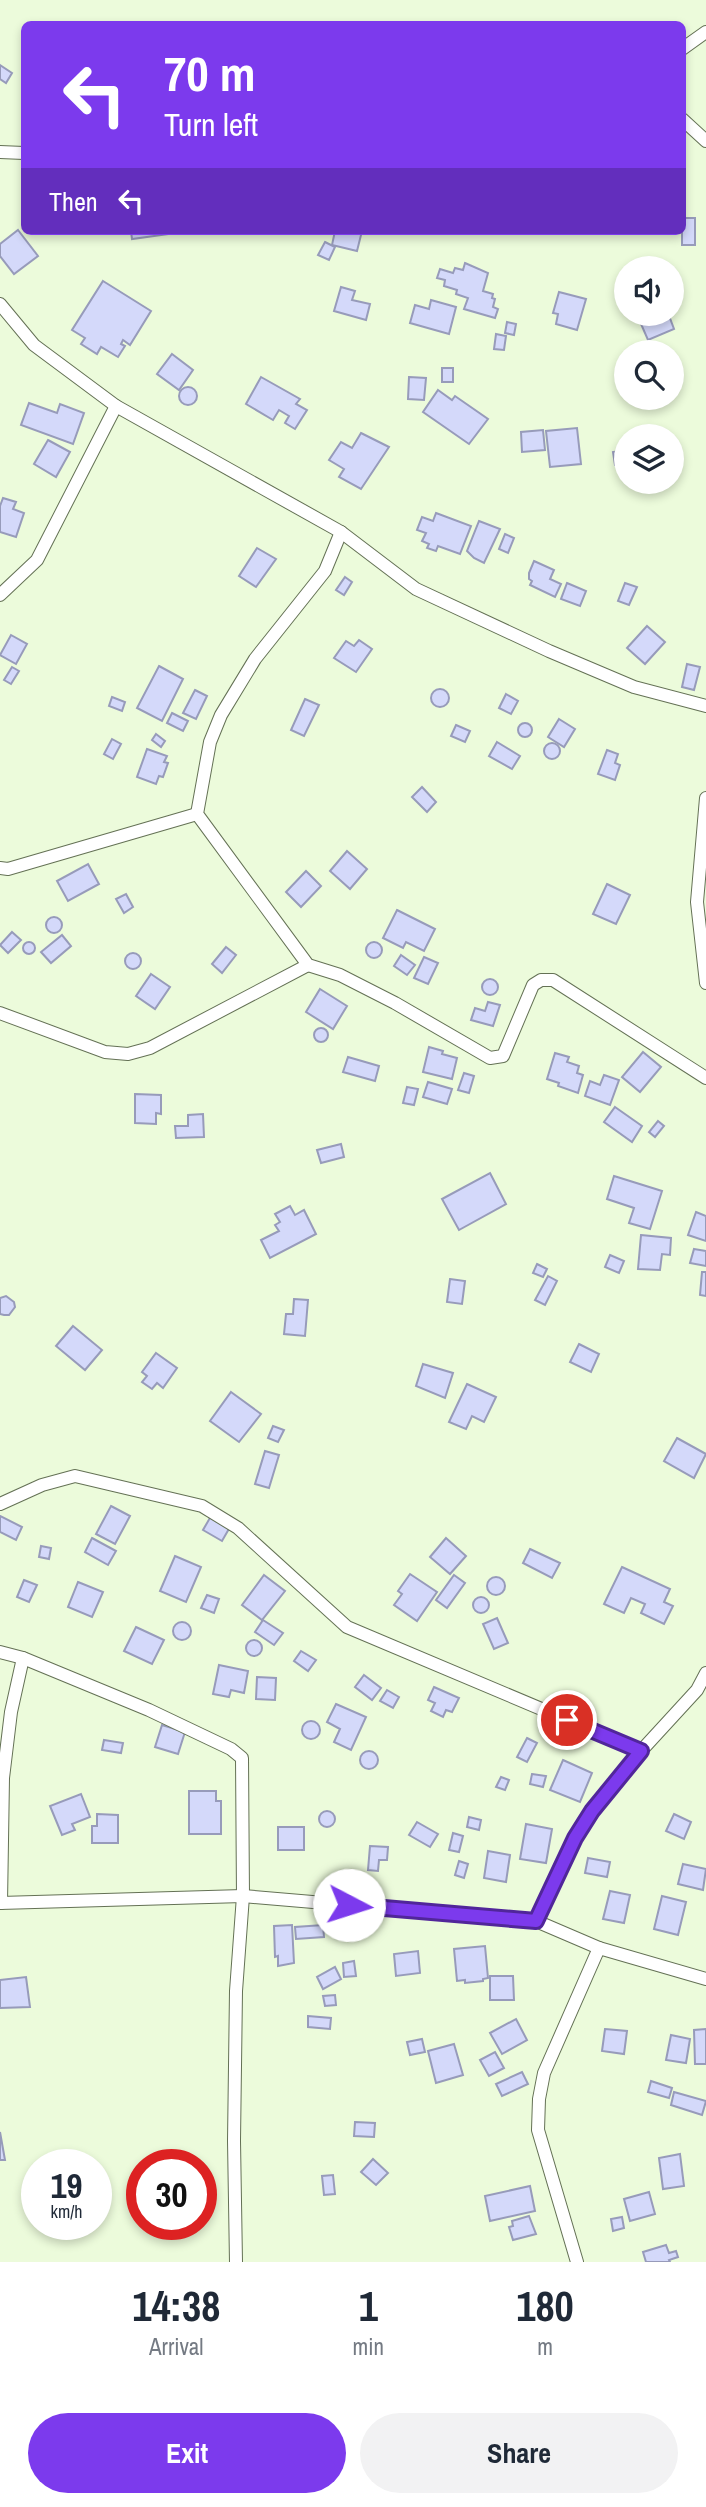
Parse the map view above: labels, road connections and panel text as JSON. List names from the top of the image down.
{
  "page": {
    "turn": ["70 m", "Turn left"],
    "then": "Then",
    "speed": "19 km/h",
    "limit": "30",
    "eta": [
      "14:38",
      "Arrival",
      "1",
      "min",
      "180",
      "m"
    ],
    "buttons": ["Exit", "Share"]
  }
}
